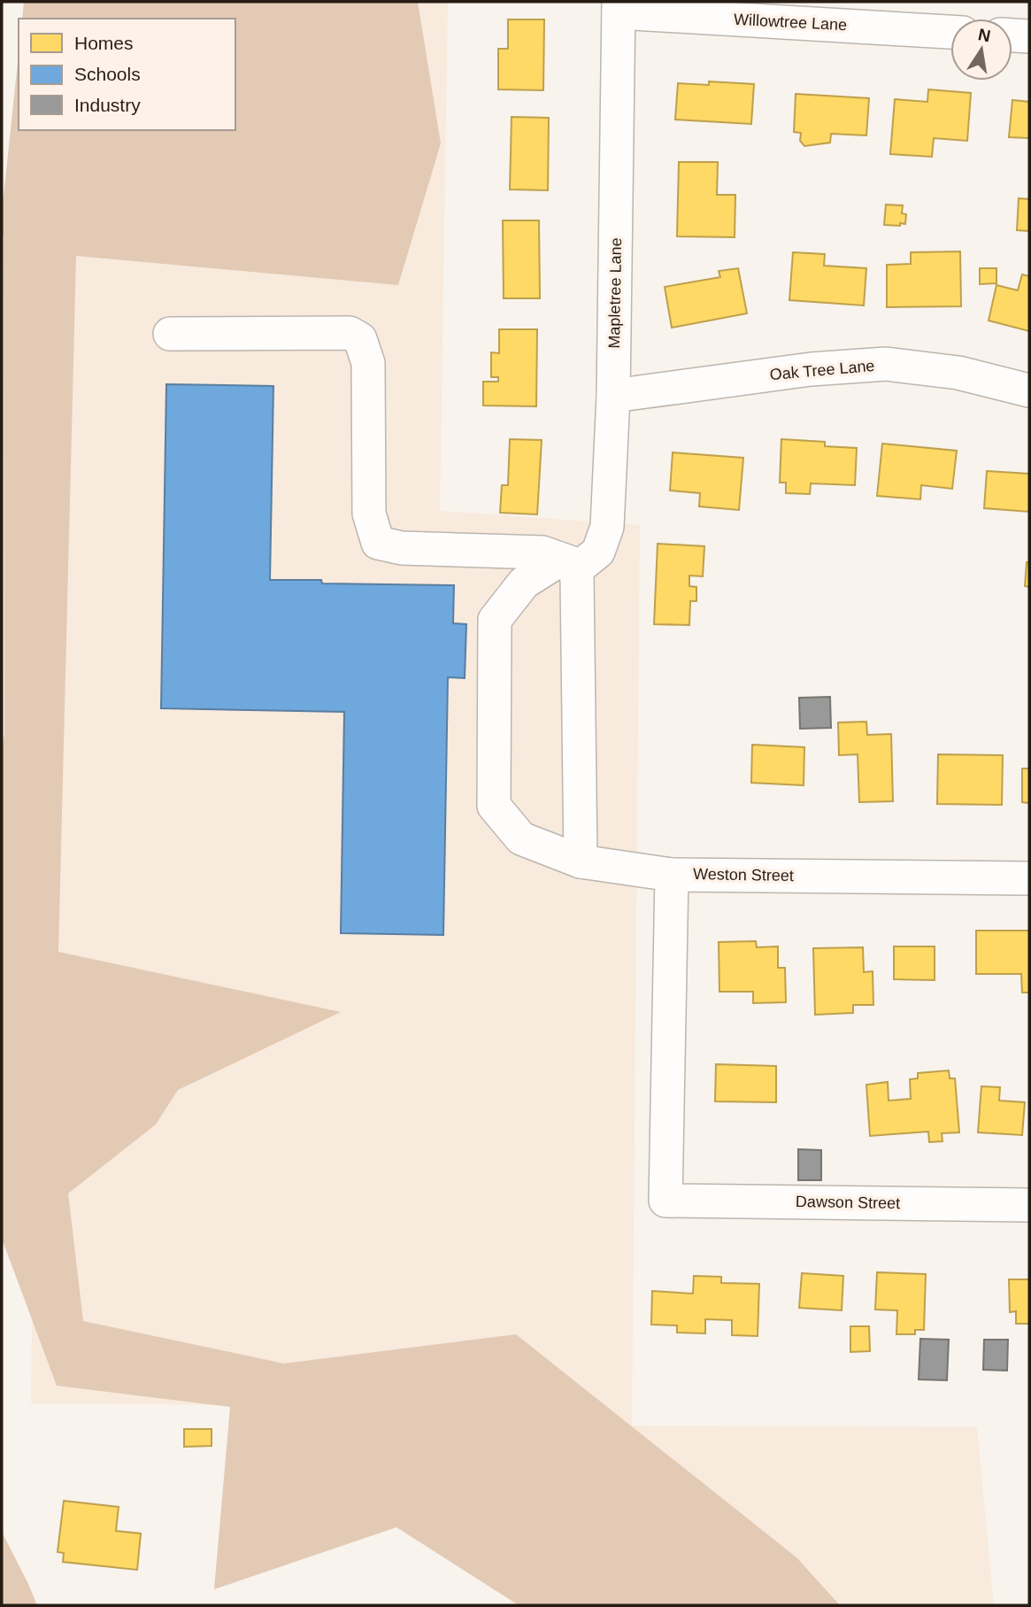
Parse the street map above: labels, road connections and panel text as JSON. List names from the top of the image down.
{
  "streets": {
    "street": [
      "Willowtree Lane",
      "Mapletree Lane",
      "Oak Tree Lane",
      "Weston Street",
      "Dawson Street"
    ]
  },
  "crossings": [
    ["Willowtree Lane", "Mapletree Lane"],
    ["Mapletree Lane", "Oak Tree Lane"],
    ["Mapletree Lane", "Weston Street"],
    ["Weston Street", "Dawson Street"]
  ],
  "legend": ["Homes", "Schools", "Industry"],
  "north": "top"
}
